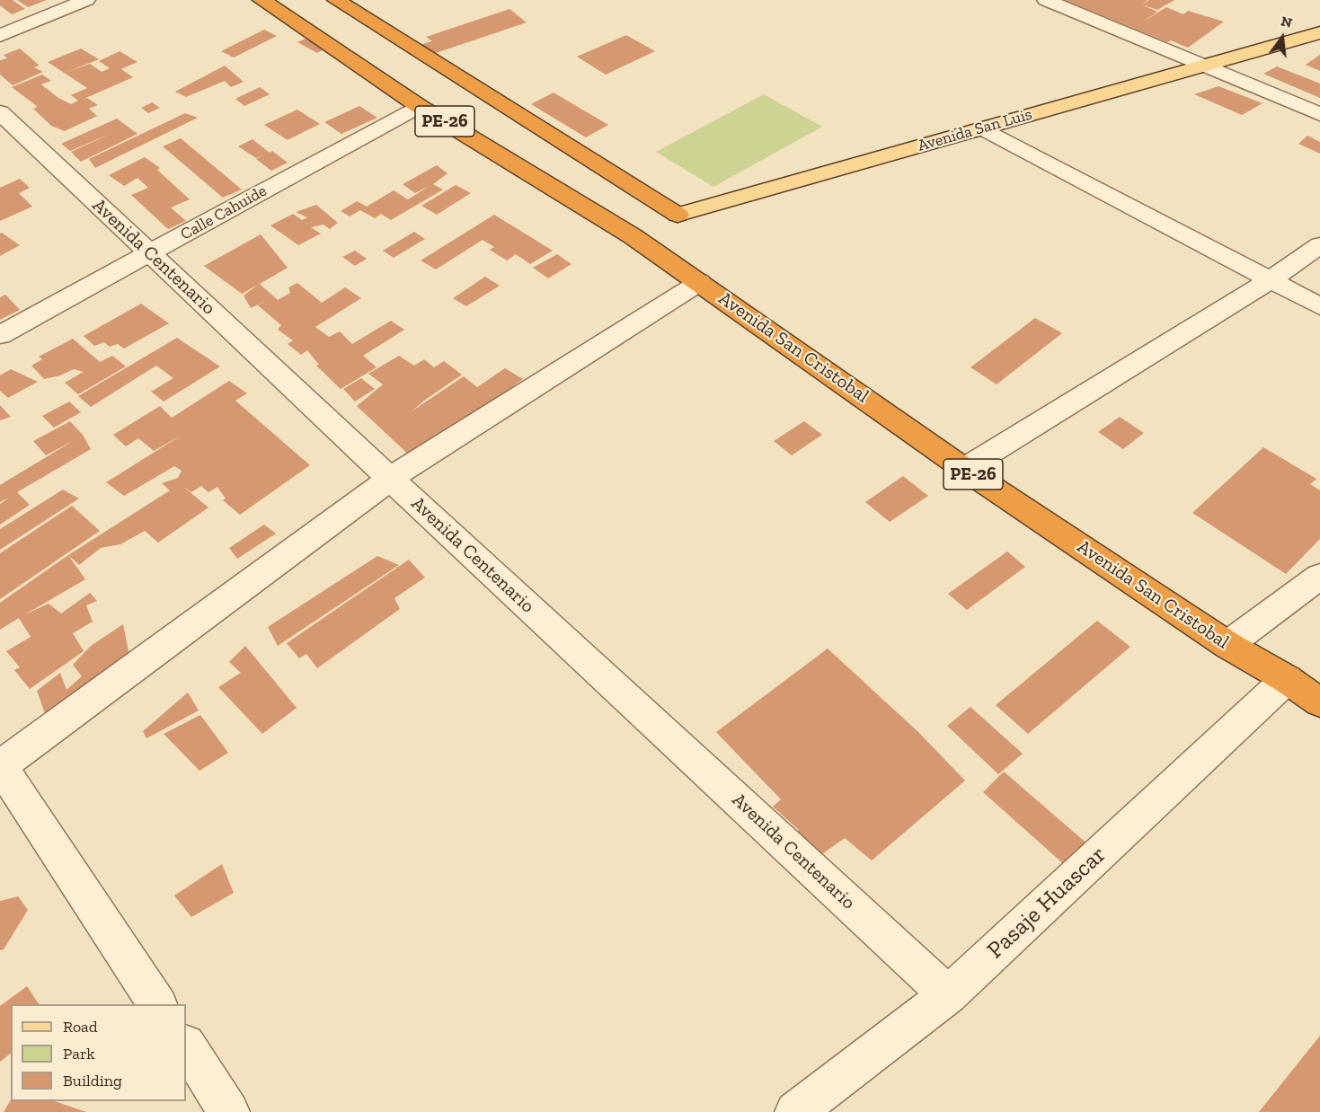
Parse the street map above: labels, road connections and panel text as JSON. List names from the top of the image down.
{
  "streets": {
    "highway": ["PE-26", "Avenida San Luis", "Avenida San Cristobal"],
    "street": ["Calle Cahuide", "Avenida Centenario", "Pasaje Huascar"]
  },
  "crossings": [
    ["Avenida San Luis", "Avenida San Cristobal"],
    ["Calle Cahuide", "Avenida Centenario"],
    ["Calle Cahuide", "Avenida San Cristobal"],
    ["Avenida Centenario", "Pasaje Huascar"],
    ["Avenida San Cristobal", "Pasaje Huascar"]
  ],
  "legend": ["Road", "Park", "Building"],
  "north": "top"
}
